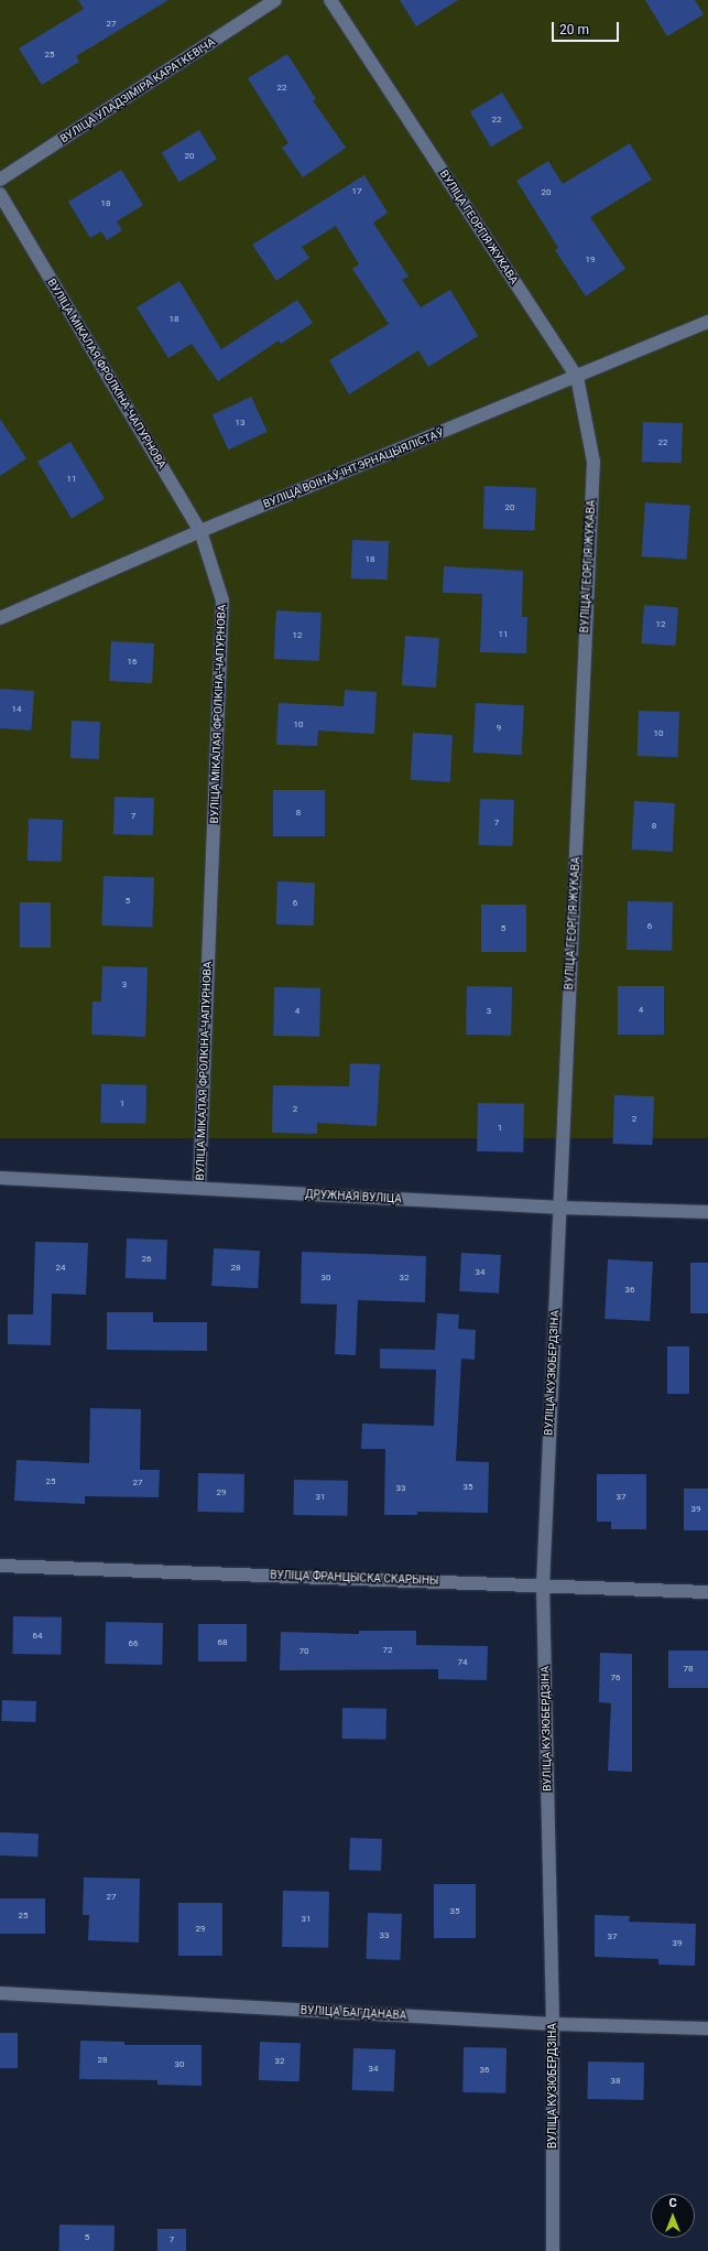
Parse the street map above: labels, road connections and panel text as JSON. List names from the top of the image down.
{
  "streets": {
    "street": [
      "ВУЛІЦА УЛАДЗІМІРА КАРАТКЕВІЧА",
      "ВУЛІЦА ГЕОРГІЯ ЖУКАВА",
      "ВУЛІЦА МІКАЛАЯ ФРОЛКІНА-ЧАПУРНОВА",
      "ВУЛІЦА ВОІНАЎ-ІНТЭРНАЦЫЯЛІСТАЎ",
      "ДРУЖНАЯ ВУЛІЦА",
      "ВУЛІЦА КУЗЮБЕРДЗІНА",
      "ВУЛІЦА ФРАНЦЫСКА СКАРЫНЫ",
      "ВУЛІЦА БАГДАНАВА"
    ]
  },
  "crossings": [
    ["ВУЛІЦА ГЕОРГІЯ ЖУКАВА", "ВУЛІЦА ВОІНАЎ-ІНТЭРНАЦЫЯЛІСТАЎ"],
    ["ВУЛІЦА ГЕОРГІЯ ЖУКАВА", "ДРУЖНАЯ ВУЛІЦА"],
    ["ВУЛІЦА ГЕОРГІЯ ЖУКАВА", "ВУЛІЦА КУЗЮБЕРДЗІНА"],
    ["ВУЛІЦА МІКАЛАЯ ФРОЛКІНА-ЧАПУРНОВА", "ВУЛІЦА ВОІНАЎ-ІНТЭРНАЦЫЯЛІСТАЎ"],
    ["ВУЛІЦА МІКАЛАЯ ФРОЛКІНА-ЧАПУРНОВА", "ДРУЖНАЯ ВУЛІЦА"],
    ["ДРУЖНАЯ ВУЛІЦА", "ВУЛІЦА КУЗЮБЕРДЗІНА"],
    ["ВУЛІЦА КУЗЮБЕРДЗІНА", "ВУЛІЦА ФРАНЦЫСКА СКАРЫНЫ"],
    ["ВУЛІЦА КУЗЮБЕРДЗІНА", "ВУЛІЦА БАГДАНАВА"]
  ],
  "house_numbers": [
    "27",
    "25",
    "22",
    "22",
    "20",
    "17",
    "20",
    "18",
    "19",
    "18",
    "13",
    "22",
    "11",
    "20",
    "18",
    "12",
    "11",
    "12",
    "16",
    "14",
    "10",
    "9",
    "10",
    "8",
    "7",
    "7",
    "8",
    "5",
    "6",
    "6",
    "5",
    "3",
    "4",
    "4",
    "3",
    "1",
    "2",
    "2",
    "1",
    "26",
    "24",
    "28",
    "34",
    "30",
    "32",
    "36",
    "25",
    "27",
    "35",
    "33",
    "29",
    "31",
    "37",
    "39",
    "64",
    "68",
    "66",
    "72",
    "70",
    "74",
    "78",
    "76",
    "27",
    "35",
    "25",
    "31",
    "29",
    "33",
    "37",
    "39",
    "28",
    "32",
    "30",
    "34",
    "36",
    "38",
    "5",
    "7"
  ],
  "scale_bar": "20 m",
  "north": "top"
}
